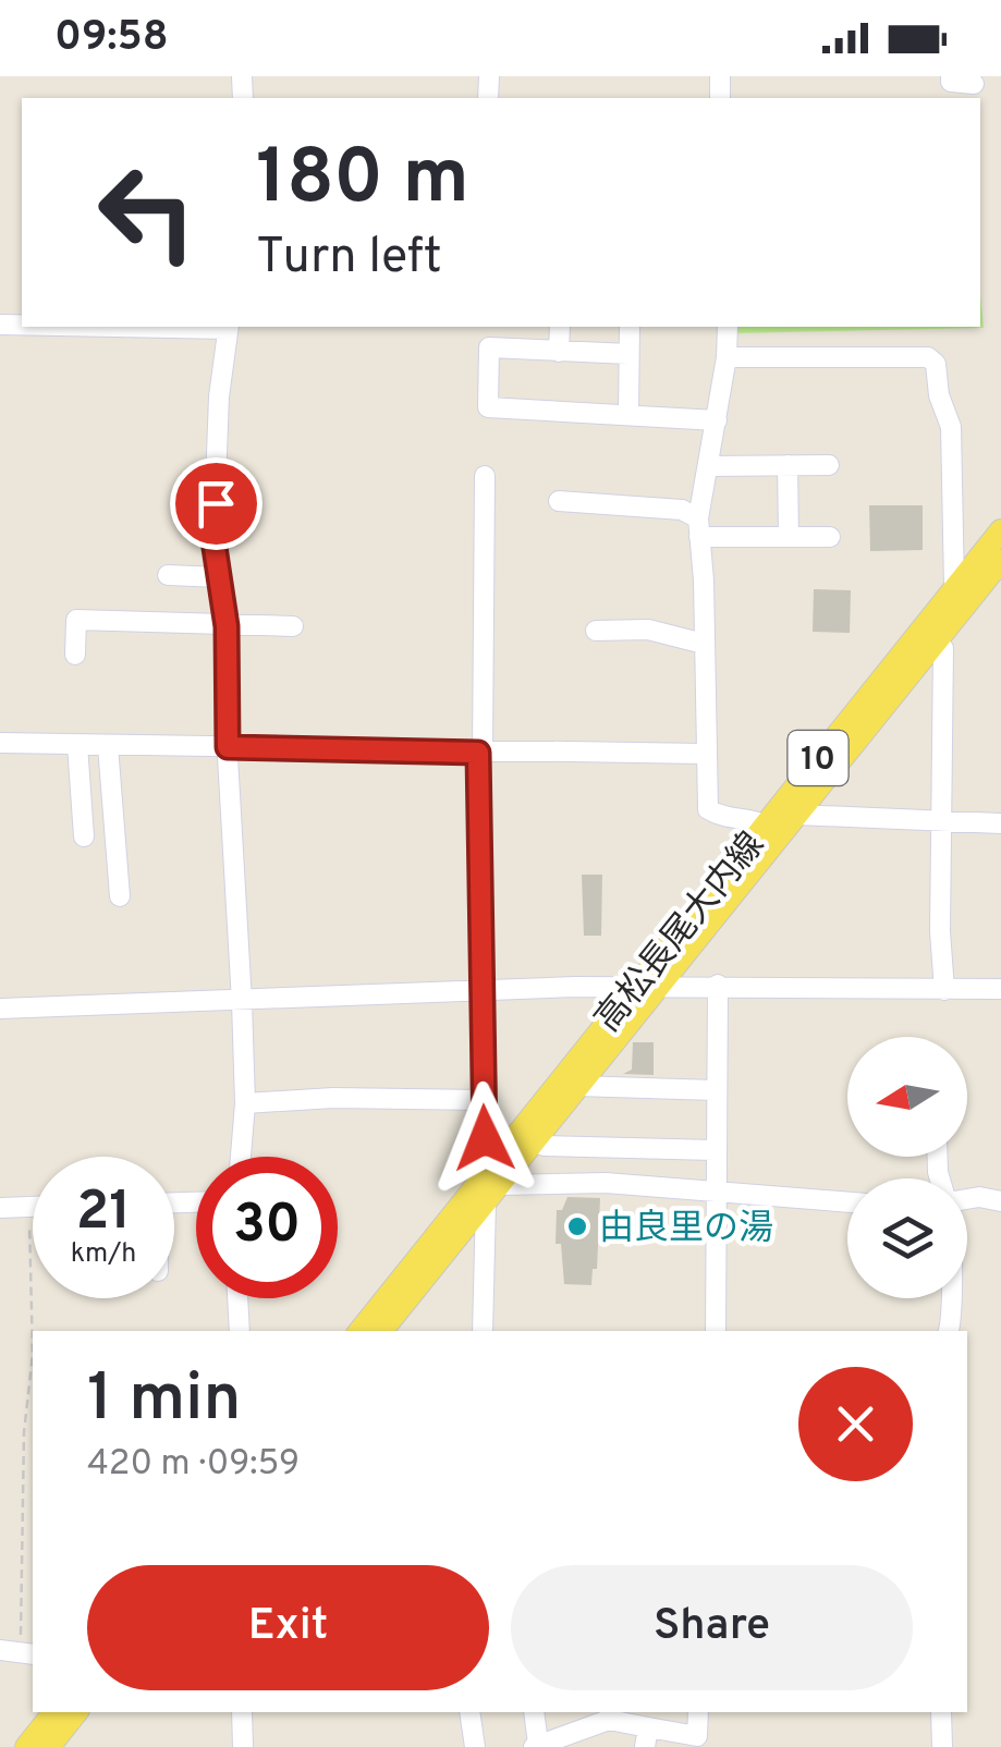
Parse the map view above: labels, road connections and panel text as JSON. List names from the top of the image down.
{
  "streets": {
    "main road": ["10", "高松長尾大内線"]
  },
  "places": ["由良里の湯"],
  "north": "left",
  "page": {
    "status": "09:58",
    "turn": ["180 m", "Turn left"],
    "speed": "21 km/h",
    "limit": "30",
    "heading": ["1 min", "420 m · 09:59"],
    "buttons": ["Exit", "Share"]
  }
}
